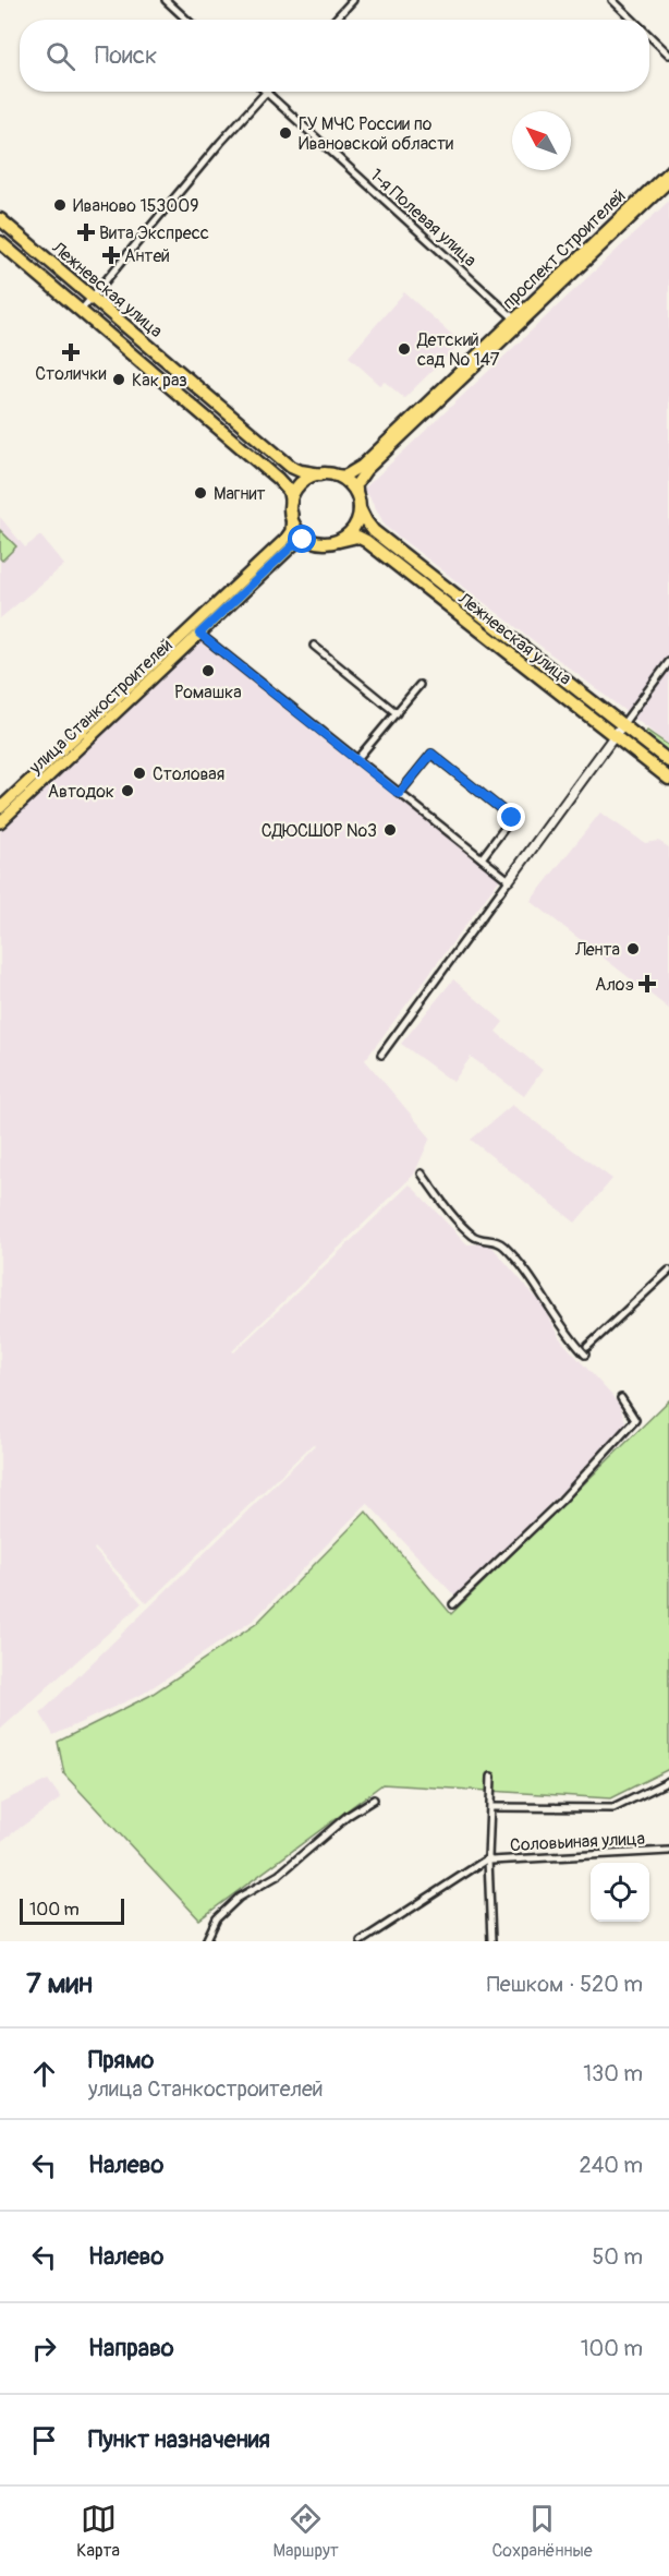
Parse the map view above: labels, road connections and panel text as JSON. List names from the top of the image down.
{
  "streets": {
    "highway": ["Лежневская улица"],
    "main road": ["проспект Строителей", "улица Станкостроителей"],
    "street": ["1-я Полевая улица", "Соловьиная улица"]
  },
  "crossings": [
    ["1-я Полевая улица", "проспект Строителей"],
    ["проспект Строителей", "Лежневская улица"],
    ["проспект Строителей", "улица Станкостроителей"],
    ["Лежневская улица", "улица Станкостроителей"]
  ],
  "places": {
    "other": [
      "ГУ МЧС России по Ивановской области",
      "Иваново 153009",
      "Детский сад № 147",
      "Как раз",
      "Магнит",
      "Ромашка",
      "Столовая",
      "Автодок",
      "СДЮСШОР №3",
      "Лента"
    ],
    "health": [
      "Вита Экспресс",
      "Антей",
      "Столички",
      "Алоэ"
    ]
  },
  "scale_bar": "100 m",
  "north": "top left",
  "page": {
    "search": "Поиск",
    "scale": "100 m",
    "heading": ["7 мин", "Пешком · 520 m"],
    "list": [
      ["Прямо", "улица Станкостроителей", "130 m"],
      ["Налево", "240 m"],
      ["Налево", "50 m"],
      ["Направо", "100 m"],
      "Пункт назначения"
    ],
    "nav": ["Карта", "Маршрут", "Сохранённые"]
  }
}
